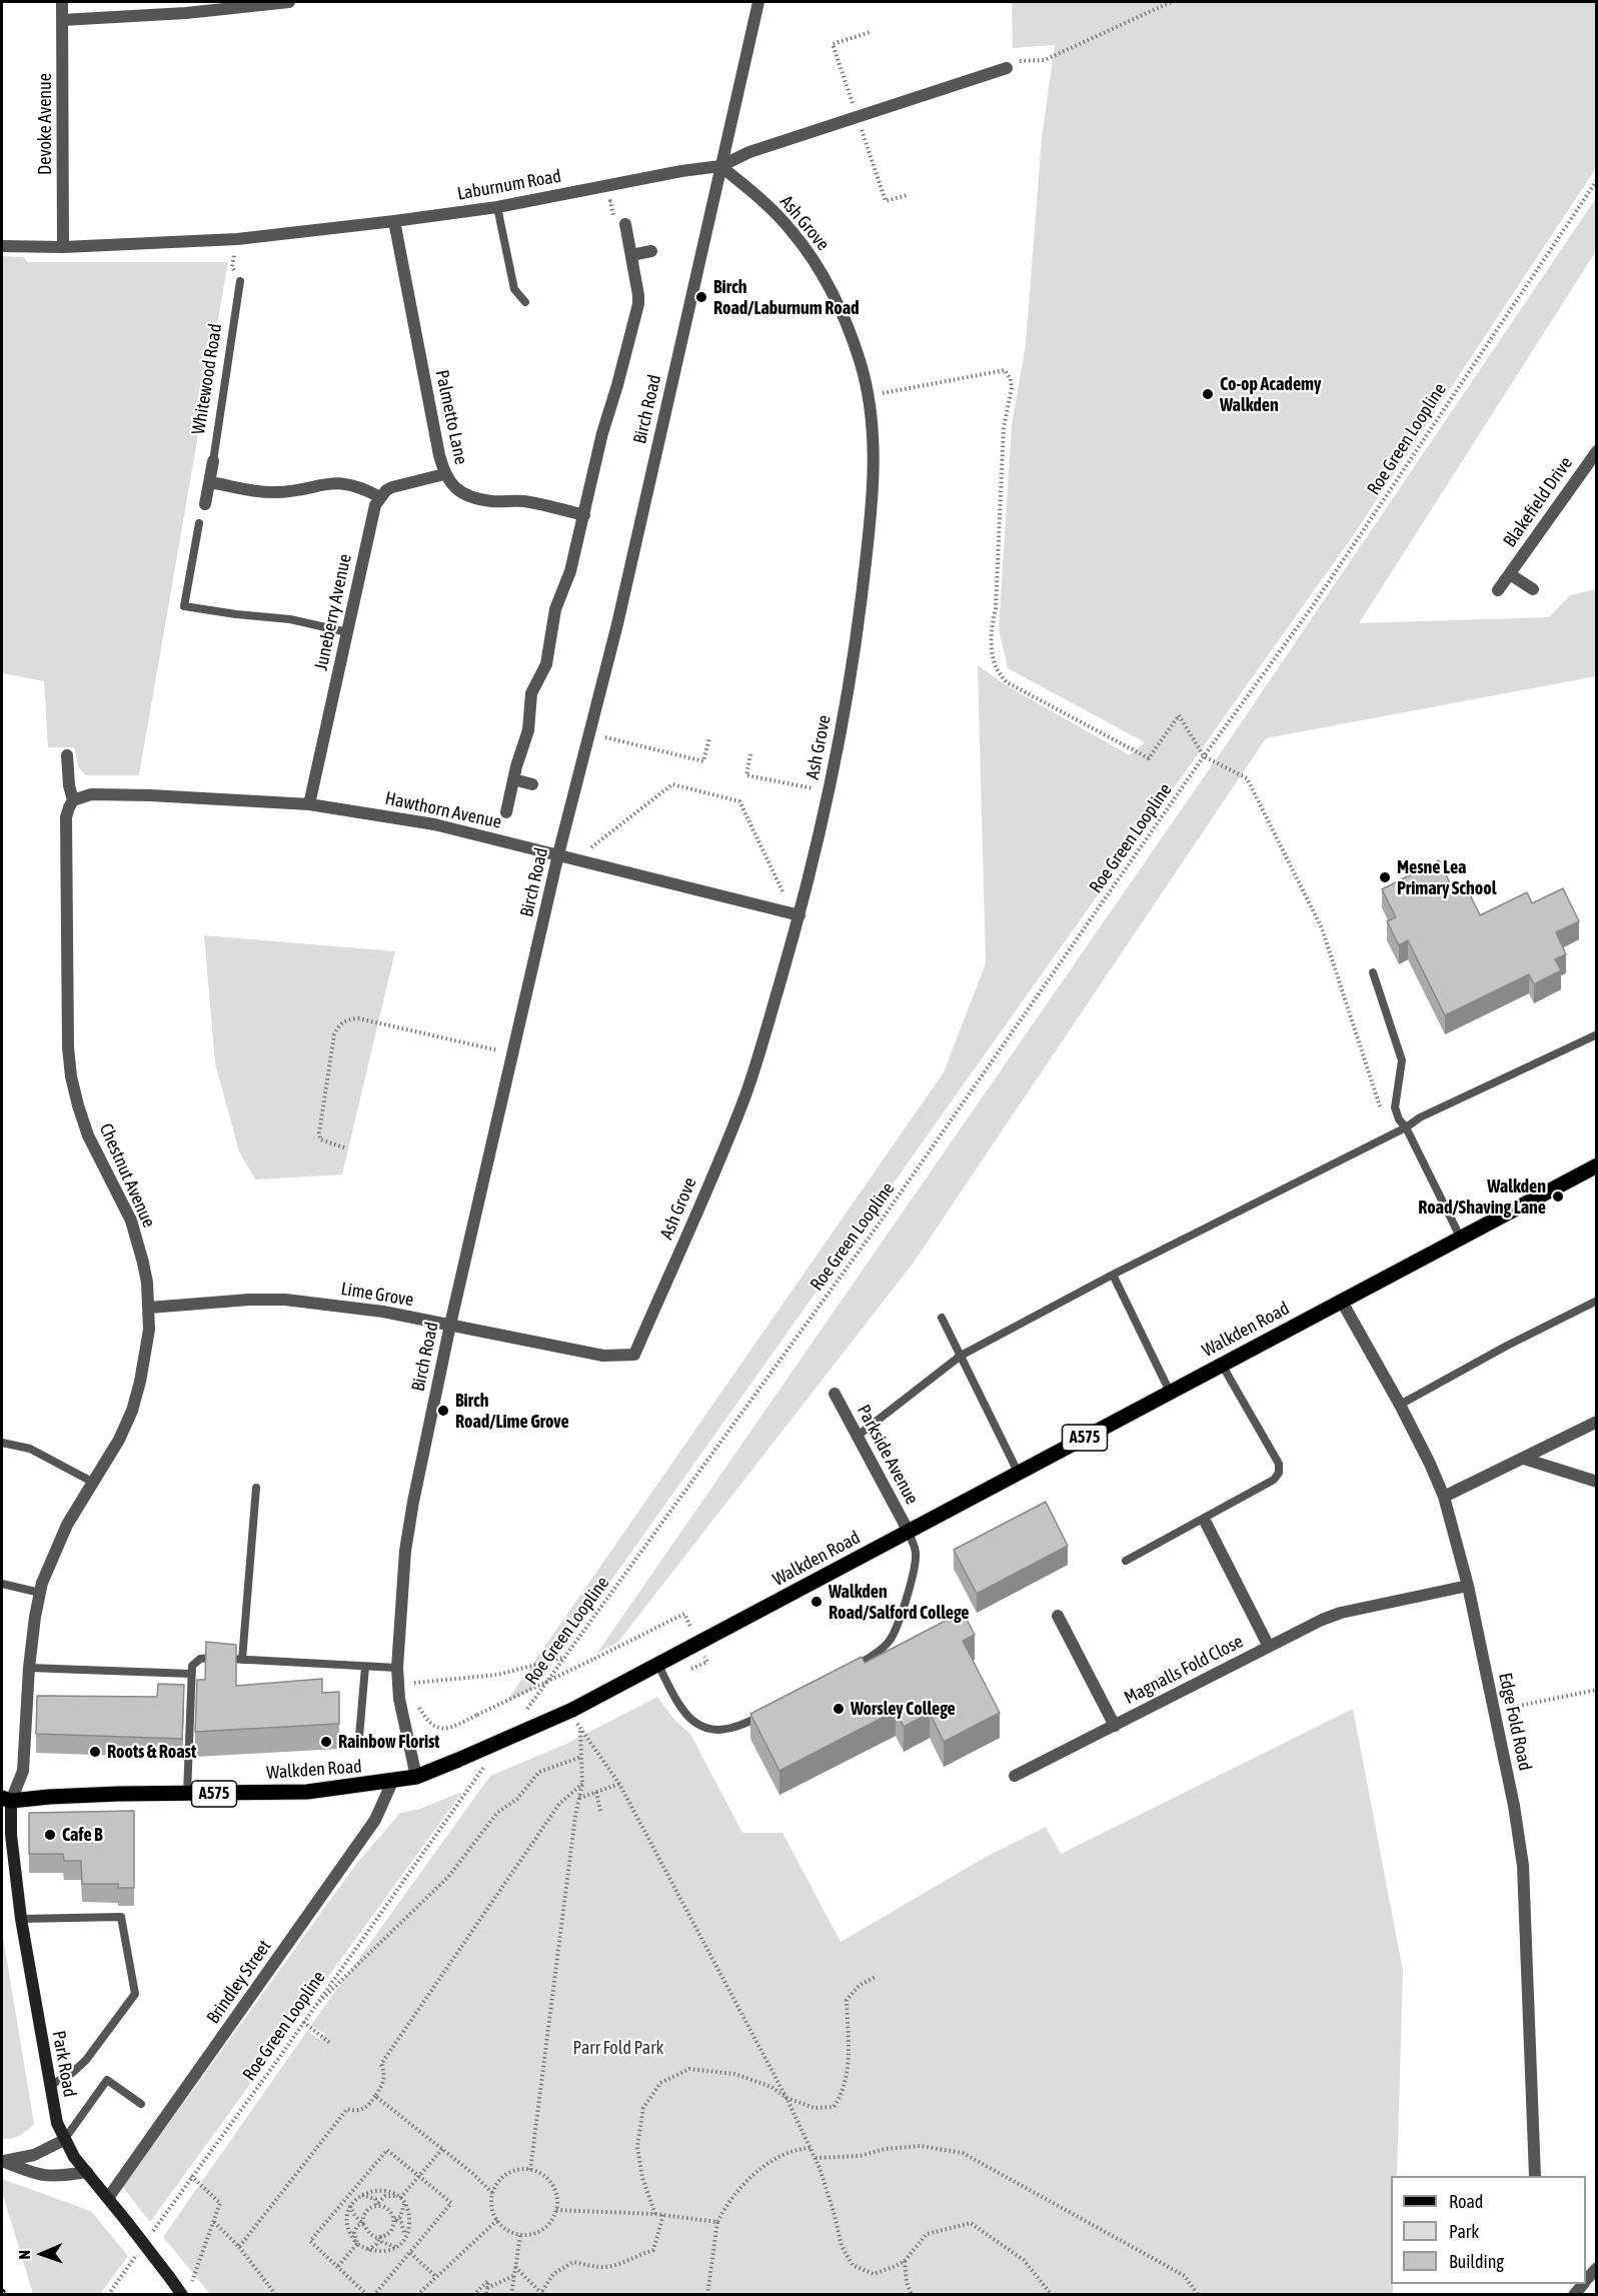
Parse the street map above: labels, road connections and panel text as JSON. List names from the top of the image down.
{
  "streets": {
    "main road": ["Walkden Road", "A575"],
    "street": [
      "Devoke Avenue",
      "Laburnum Road",
      "Ash Grove",
      "Whitewood Road",
      "Birch Road",
      "Palmetto Lane",
      "Blakefield Drive",
      "Juneberry Avenue",
      "Hawthorn Avenue",
      "Chestnut Avenue",
      "Lime Grove",
      "Parkside Avenue",
      "Magnalls Fold Close",
      "Edge Fold Road",
      "Brindley Street",
      "Park Road"
    ],
    "path": ["Roe Green Loopline"]
  },
  "crossings": [
    ["Devoke Avenue", "Laburnum Road"],
    ["Laburnum Road", "Ash Grove"],
    ["Laburnum Road", "Birch Road"],
    ["Laburnum Road", "Palmetto Lane"],
    ["Ash Grove", "Birch Road"],
    ["Ash Grove", "Hawthorn Avenue"],
    ["Ash Grove", "Lime Grove"],
    ["Birch Road", "Hawthorn Avenue"],
    ["Birch Road", "Lime Grove"],
    ["Birch Road", "Walkden Road"],
    ["Juneberry Avenue", "Hawthorn Avenue"],
    ["Hawthorn Avenue", "Chestnut Avenue"],
    ["Chestnut Avenue", "Lime Grove"],
    ["Chestnut Avenue", "Walkden Road"],
    ["Chestnut Avenue", "Park Road"],
    ["Walkden Road", "Parkside Avenue"],
    ["Walkden Road", "Edge Fold Road"],
    ["Walkden Road", "Brindley Street"],
    ["Walkden Road", "Park Road"],
    ["Magnalls Fold Close", "Edge Fold Road"],
    ["Brindley Street", "Park Road"]
  ],
  "parks": ["Parr Fold Park"],
  "places": [
    "Birch Road/Laburnum Road",
    "Co-op Academy Walkden",
    "Mesne Lea Primary School",
    "Walkden Road/Shaving Lane",
    "Birch Road/Lime Grove",
    "Walkden Road/Salford College",
    "Worsley College",
    "Rainbow Florist",
    "Roots & Roast",
    "Cafe B"
  ],
  "legend": ["Road", "Park", "Building"],
  "north": "left"
}
